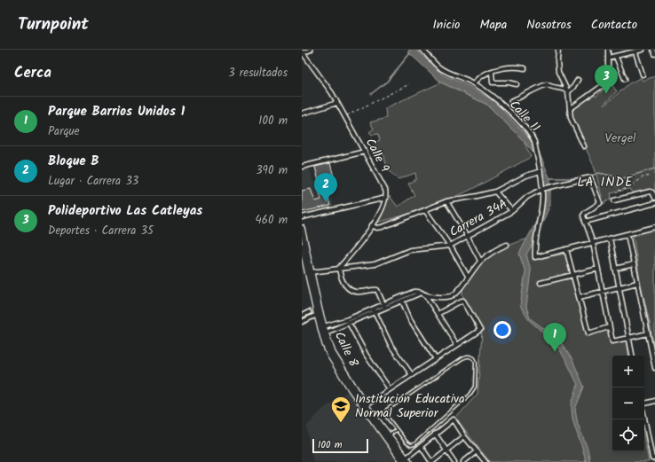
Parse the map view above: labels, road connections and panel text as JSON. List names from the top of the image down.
{
  "streets": {
    "main road": ["Calle 8"],
    "street": ["Calle 11", "Calle 9", "Carrera 34A"]
  },
  "crossings": [
    ["Calle 11", "Carrera 34A"],
    ["Carrera 34A", "Calle 8"]
  ],
  "districts": ["LA INDE"],
  "parks": ["Vergel"],
  "places": {
    "school or university": ["Institución Educativa Normal Superior"]
  },
  "scale_bar": "100 m",
  "page": {
    "header": "Turnpoint",
    "nav": [
      "Inicio",
      "Mapa",
      "Nosotros",
      "Contacto"
    ],
    "heading": ["Cerca", "3 resultados"],
    "pins": ["3", "2", "1"],
    "list": [
      {
        "mark": "1",
        "name": "Parque Barrios Unidos 1",
        "note": "Parque",
        "value": "100 m"
      },
      {
        "mark": "2",
        "name": "Bloque B",
        "note": "Lugar · Carrera 33",
        "value": "390 m"
      },
      {
        "mark": "3",
        "name": "Polideportivo Las Catleyas",
        "note": "Deportes · Carrera 35",
        "value": "460 m"
      }
    ],
    "map_buttons": ["+", "−"],
    "scale": "100 m"
  }
}
